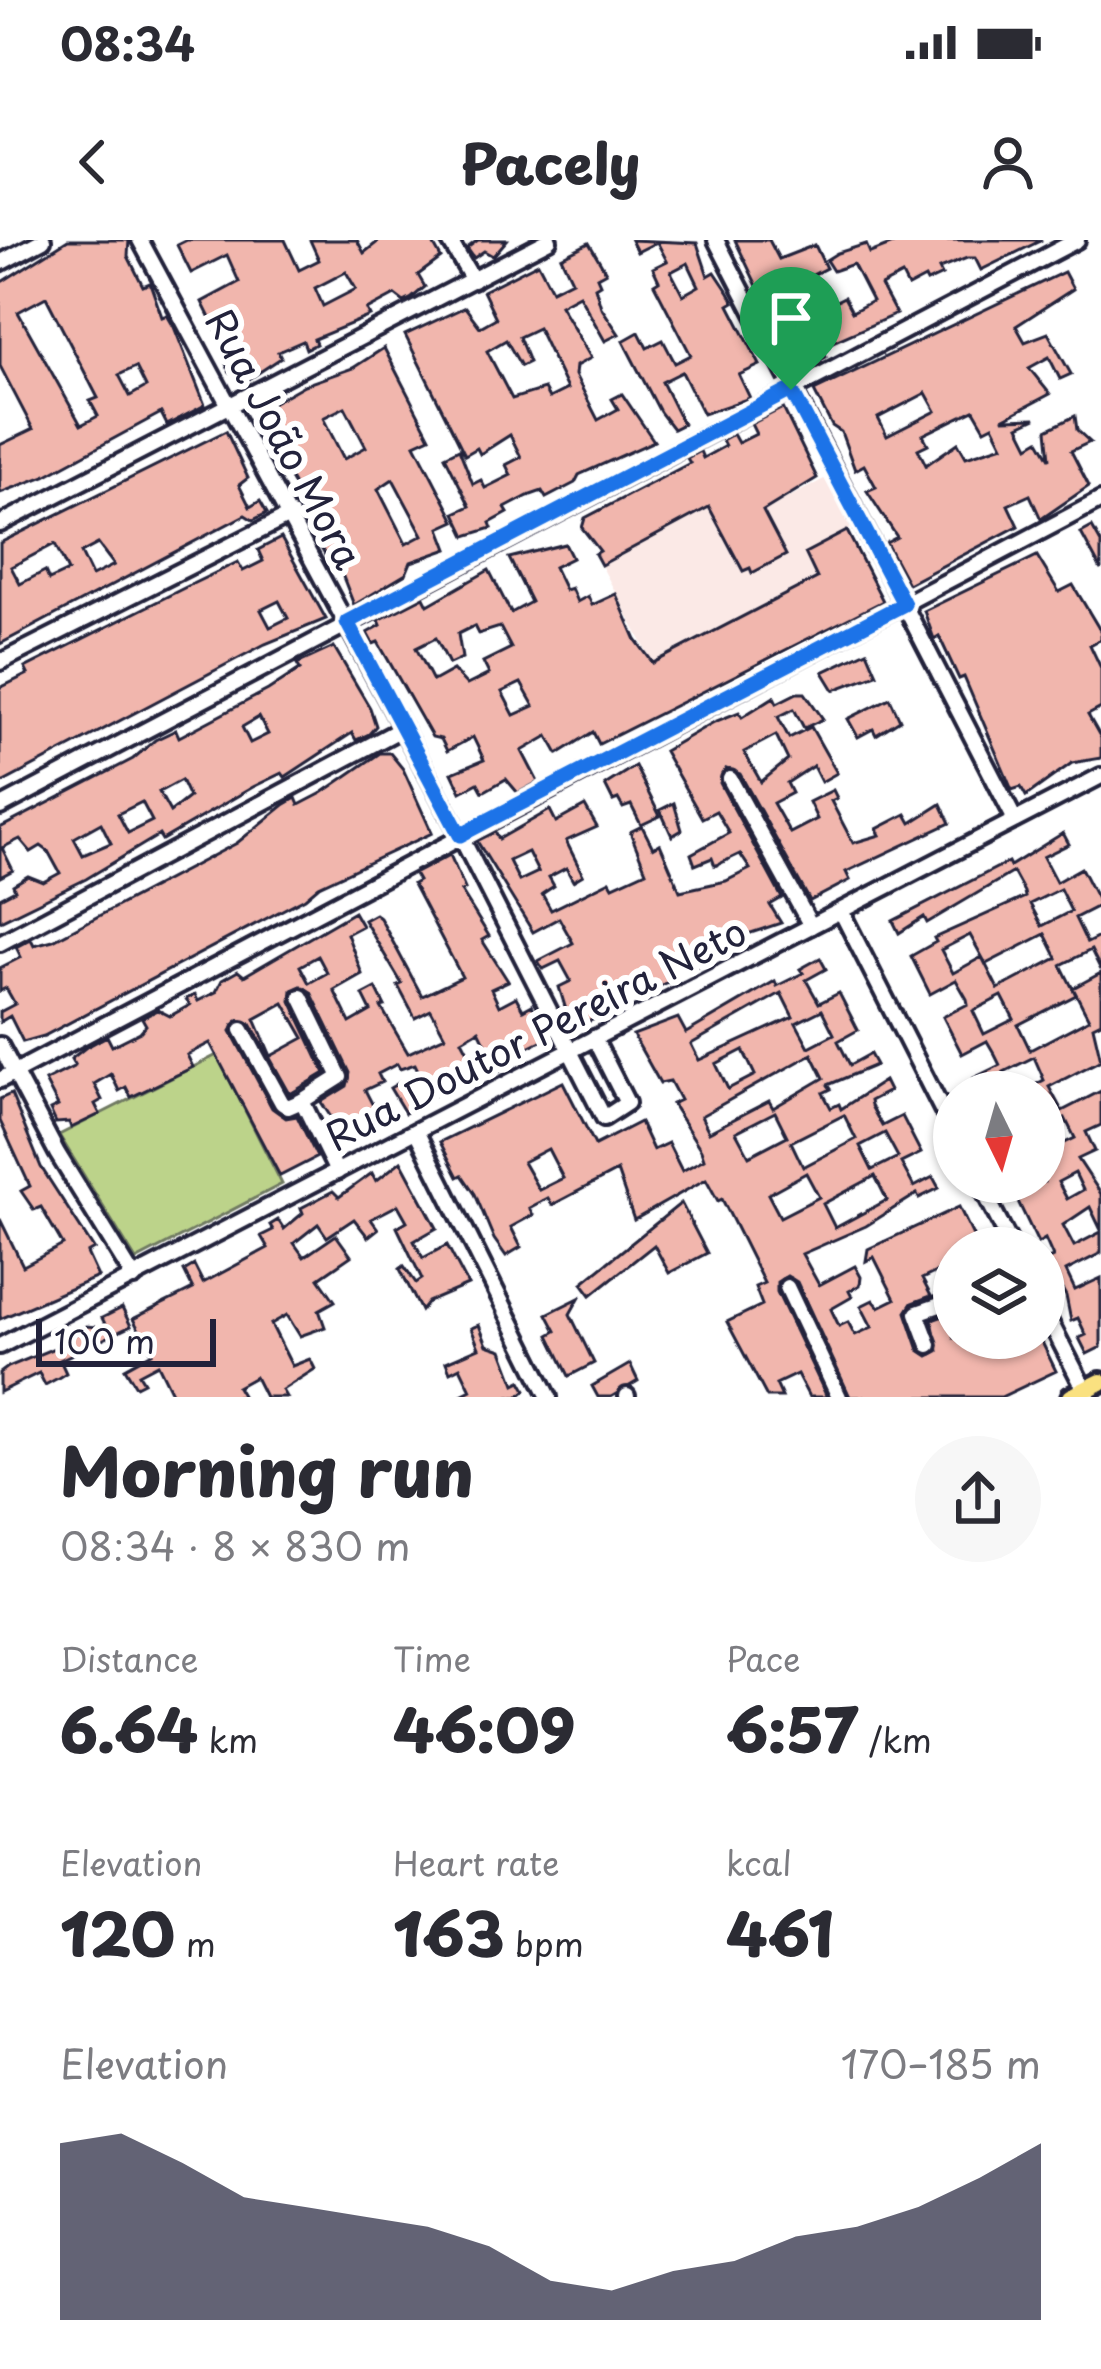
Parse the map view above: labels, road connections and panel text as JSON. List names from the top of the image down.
{
  "streets": {
    "street": ["Rua João Mora", "Rua Doutor Pereira Neto"]
  },
  "crossings": [
    ["Rua João Mora", "Rua Doutor Pereira Neto"]
  ],
  "scale_bar": "100 m",
  "north": "bottom",
  "page": {
    "status": "08:34",
    "header": "Pacely",
    "scale": "100 m",
    "heading": ["Morning run", "08:34 · 8 × 830 m"],
    "stats": [
      ["Distance", "6.64 km"],
      ["Time", "46:09"],
      ["Pace", "6:57 /km"],
      ["Elevation", "120 m"],
      ["Heart rate", "163 bpm"],
      ["kcal", "461"]
    ],
    "chart": ["Elevation", "170–185 m"]
  }
}
